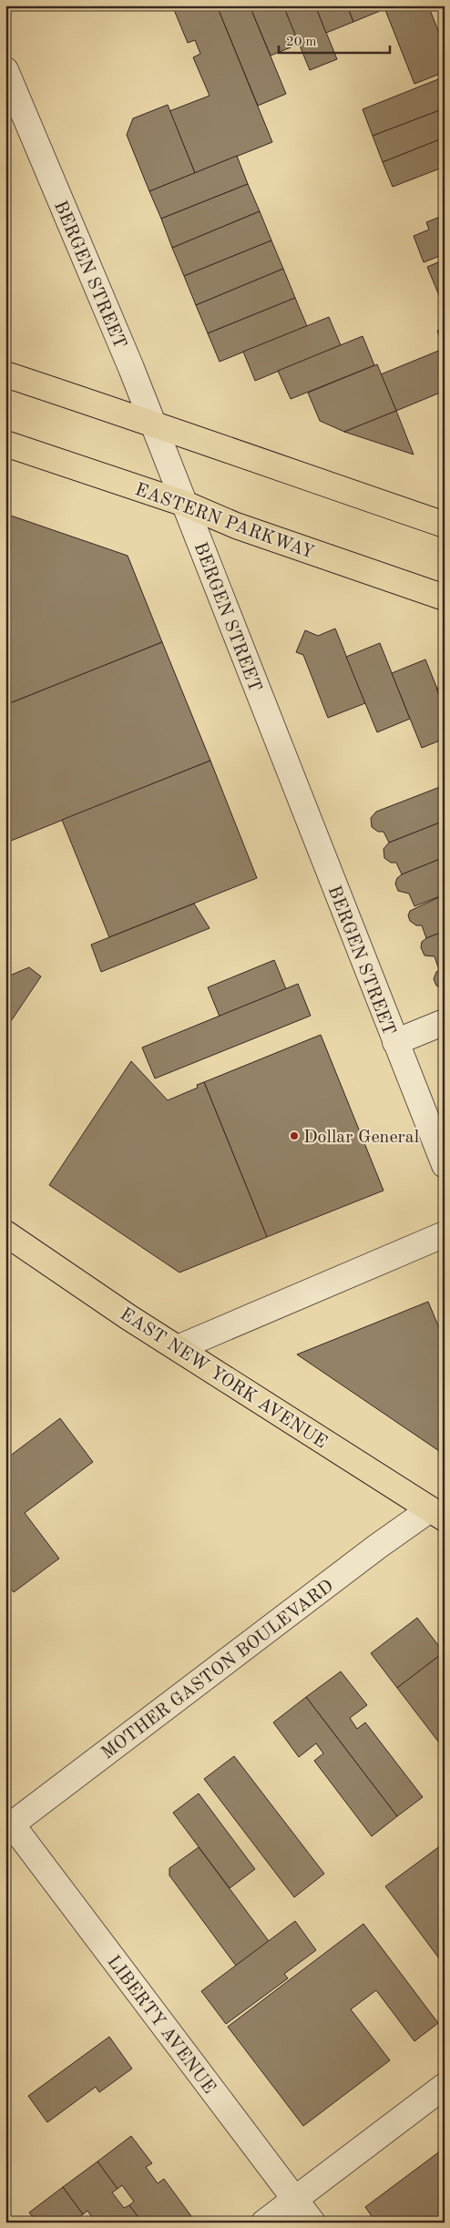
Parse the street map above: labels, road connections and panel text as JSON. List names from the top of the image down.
{
  "streets": {
    "main road": ["EASTERN PARKWAY", "EAST NEW YORK AVENUE"],
    "street": ["BERGEN STREET", "MOTHER GASTON BOULEVARD", "LIBERTY AVENUE"]
  },
  "crossings": [
    ["BERGEN STREET", "EASTERN PARKWAY"],
    ["EAST NEW YORK AVENUE", "MOTHER GASTON BOULEVARD"],
    ["MOTHER GASTON BOULEVARD", "LIBERTY AVENUE"]
  ],
  "places": ["Dollar General"],
  "scale_bar": "20 m"
}
